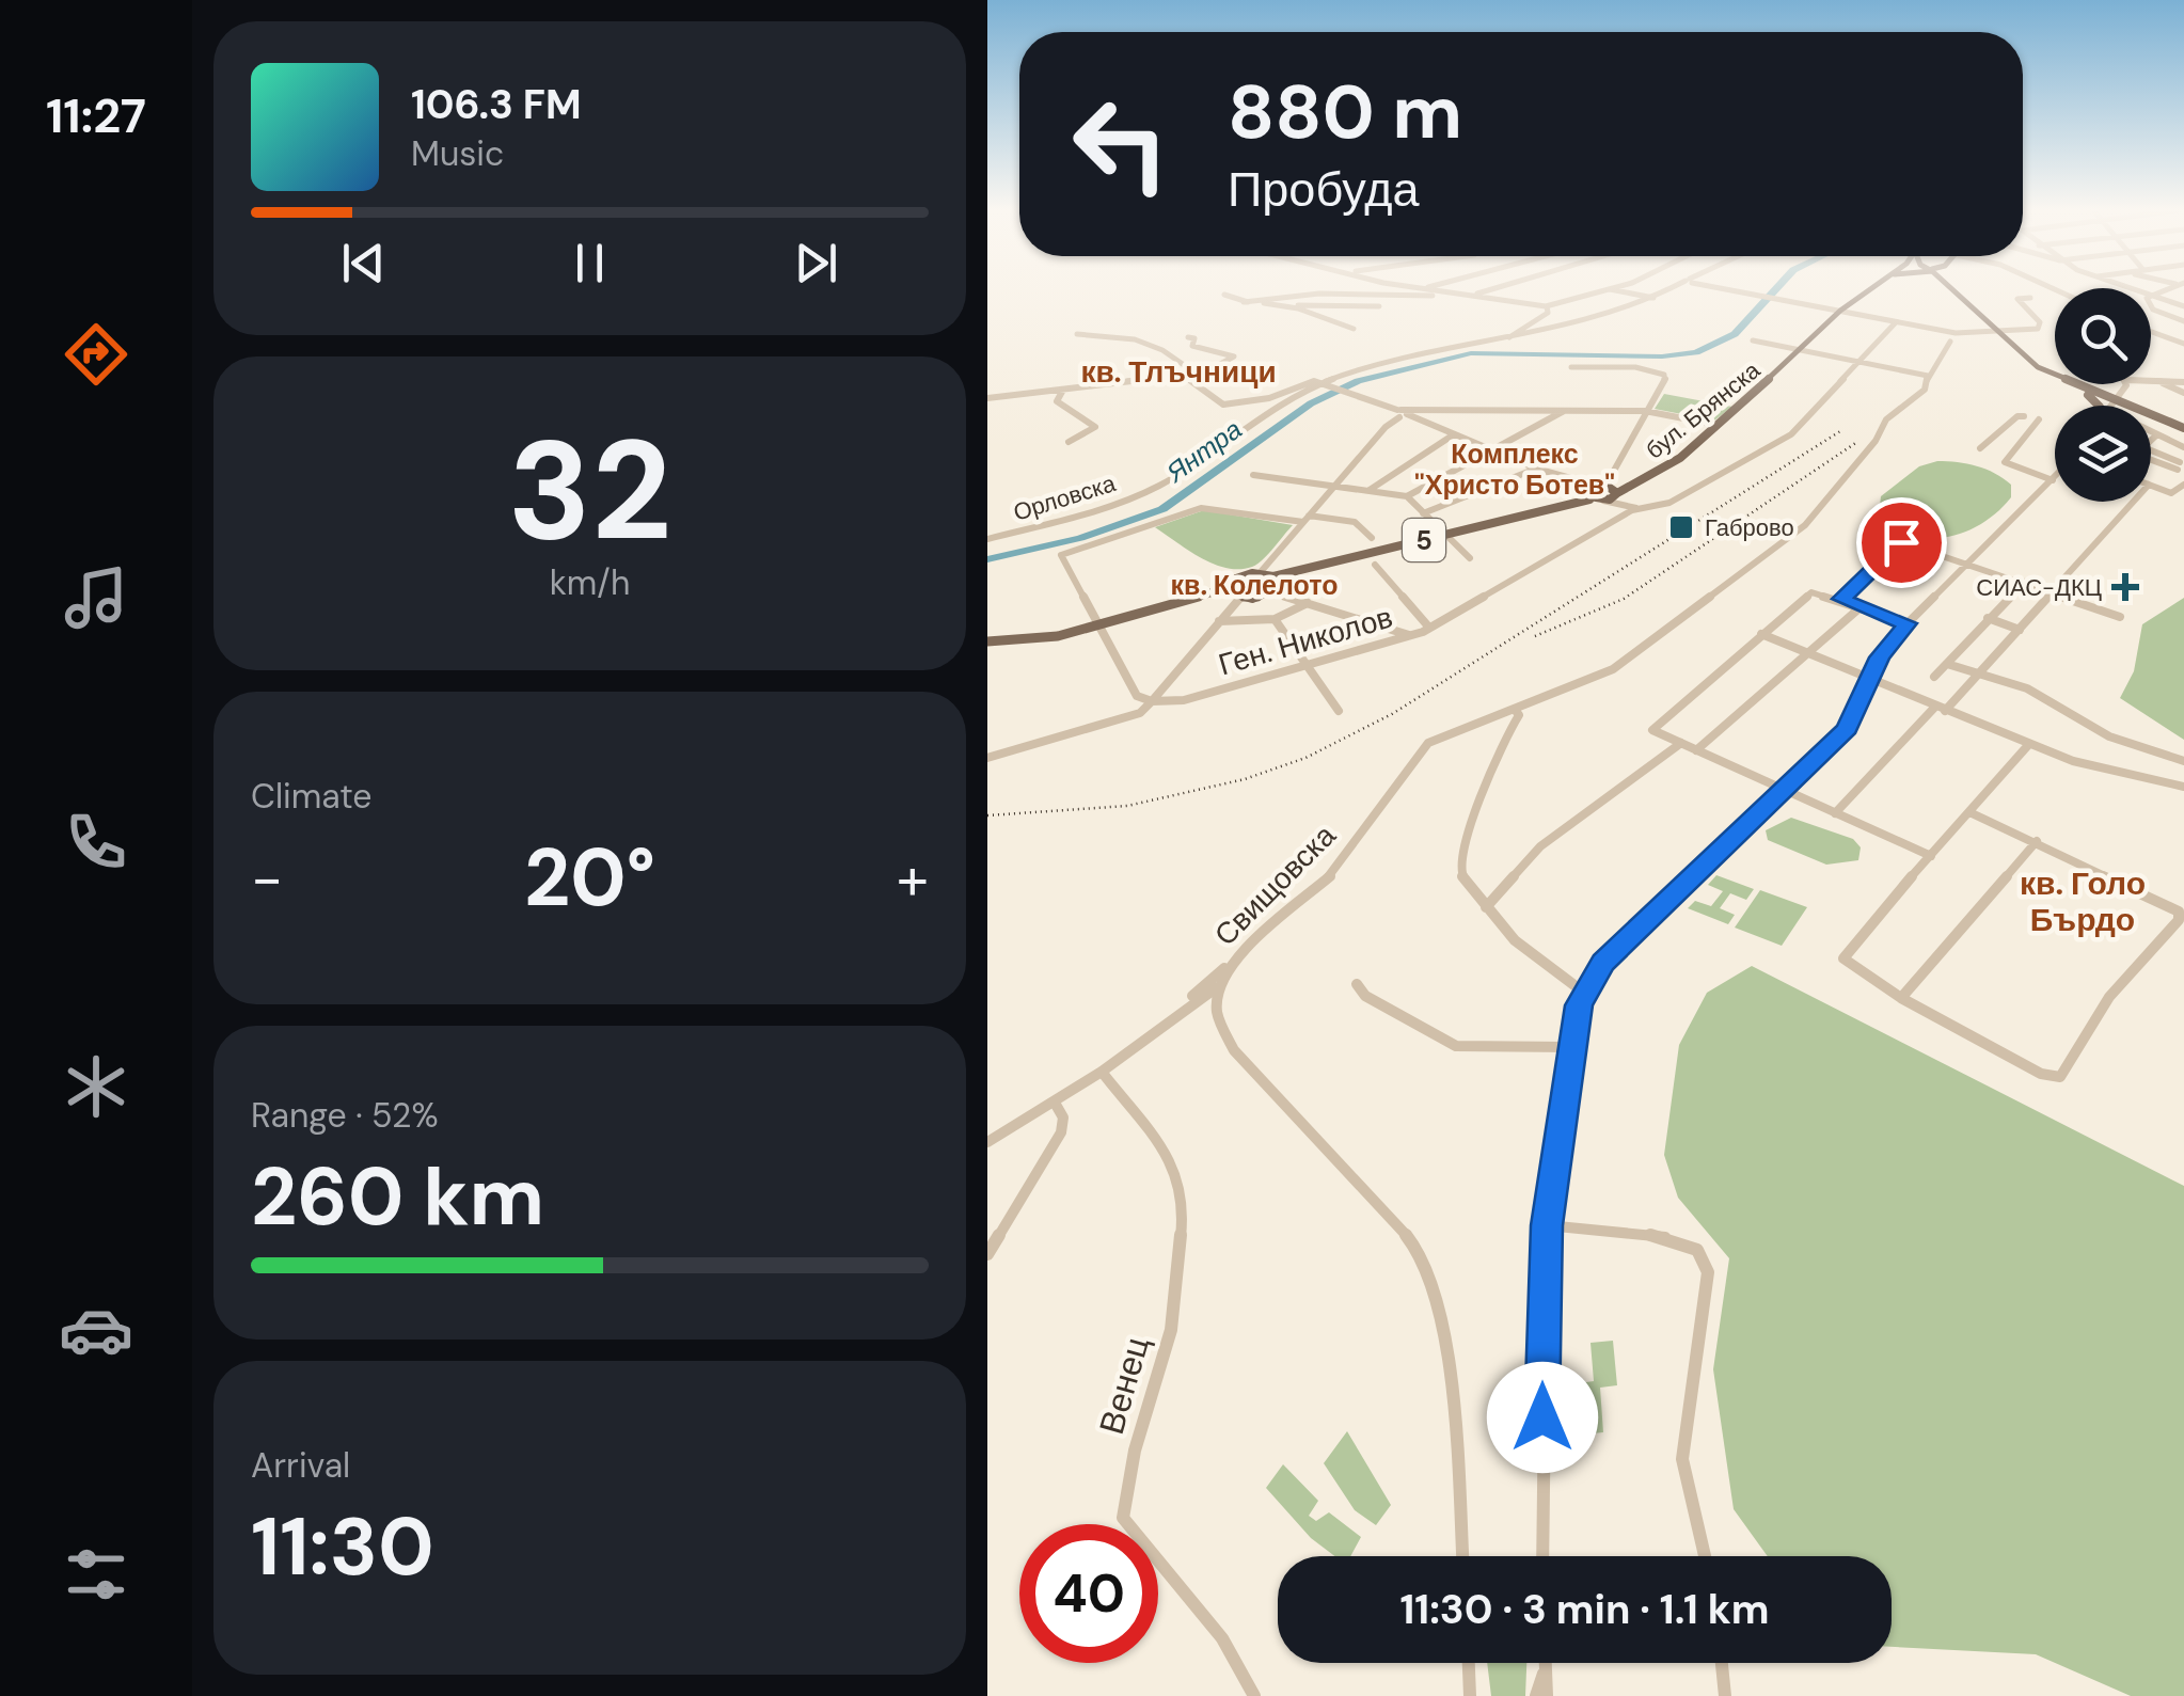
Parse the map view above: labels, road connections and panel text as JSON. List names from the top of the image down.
{
  "streets": {
    "main road": ["бул. Брянска", "5"],
    "street": [
      "Орловска",
      "Ген. Николов",
      "Свищовска",
      "Венец"
    ]
  },
  "crossings": [
    ["бул. Брянска", "5"]
  ],
  "districts": [
    "кв. Тлъчници",
    "Комплекс ''Христо Ботев''",
    "кв. Колелото",
    "кв. Голо Бърдо"
  ],
  "water": ["Янтра"],
  "places": {
    "transit": ["Габрово"],
    "health": ["СИАС-ДКЦ"]
  },
  "page": {
    "tabs": "11:27",
    "turn": ["880 m", "Пробуда"],
    "song": ["106.3 FM", "Music"],
    "tile": [
      ["32", "km/h"],
      "Climate",
      ["Range · 52%", "260 km"],
      ["Arrival", "11:30"]
    ],
    "heat": ["−", "20°", "+"],
    "limit": "40",
    "trip": "11:30 · 3 min · 1.1 km"
  }
}
